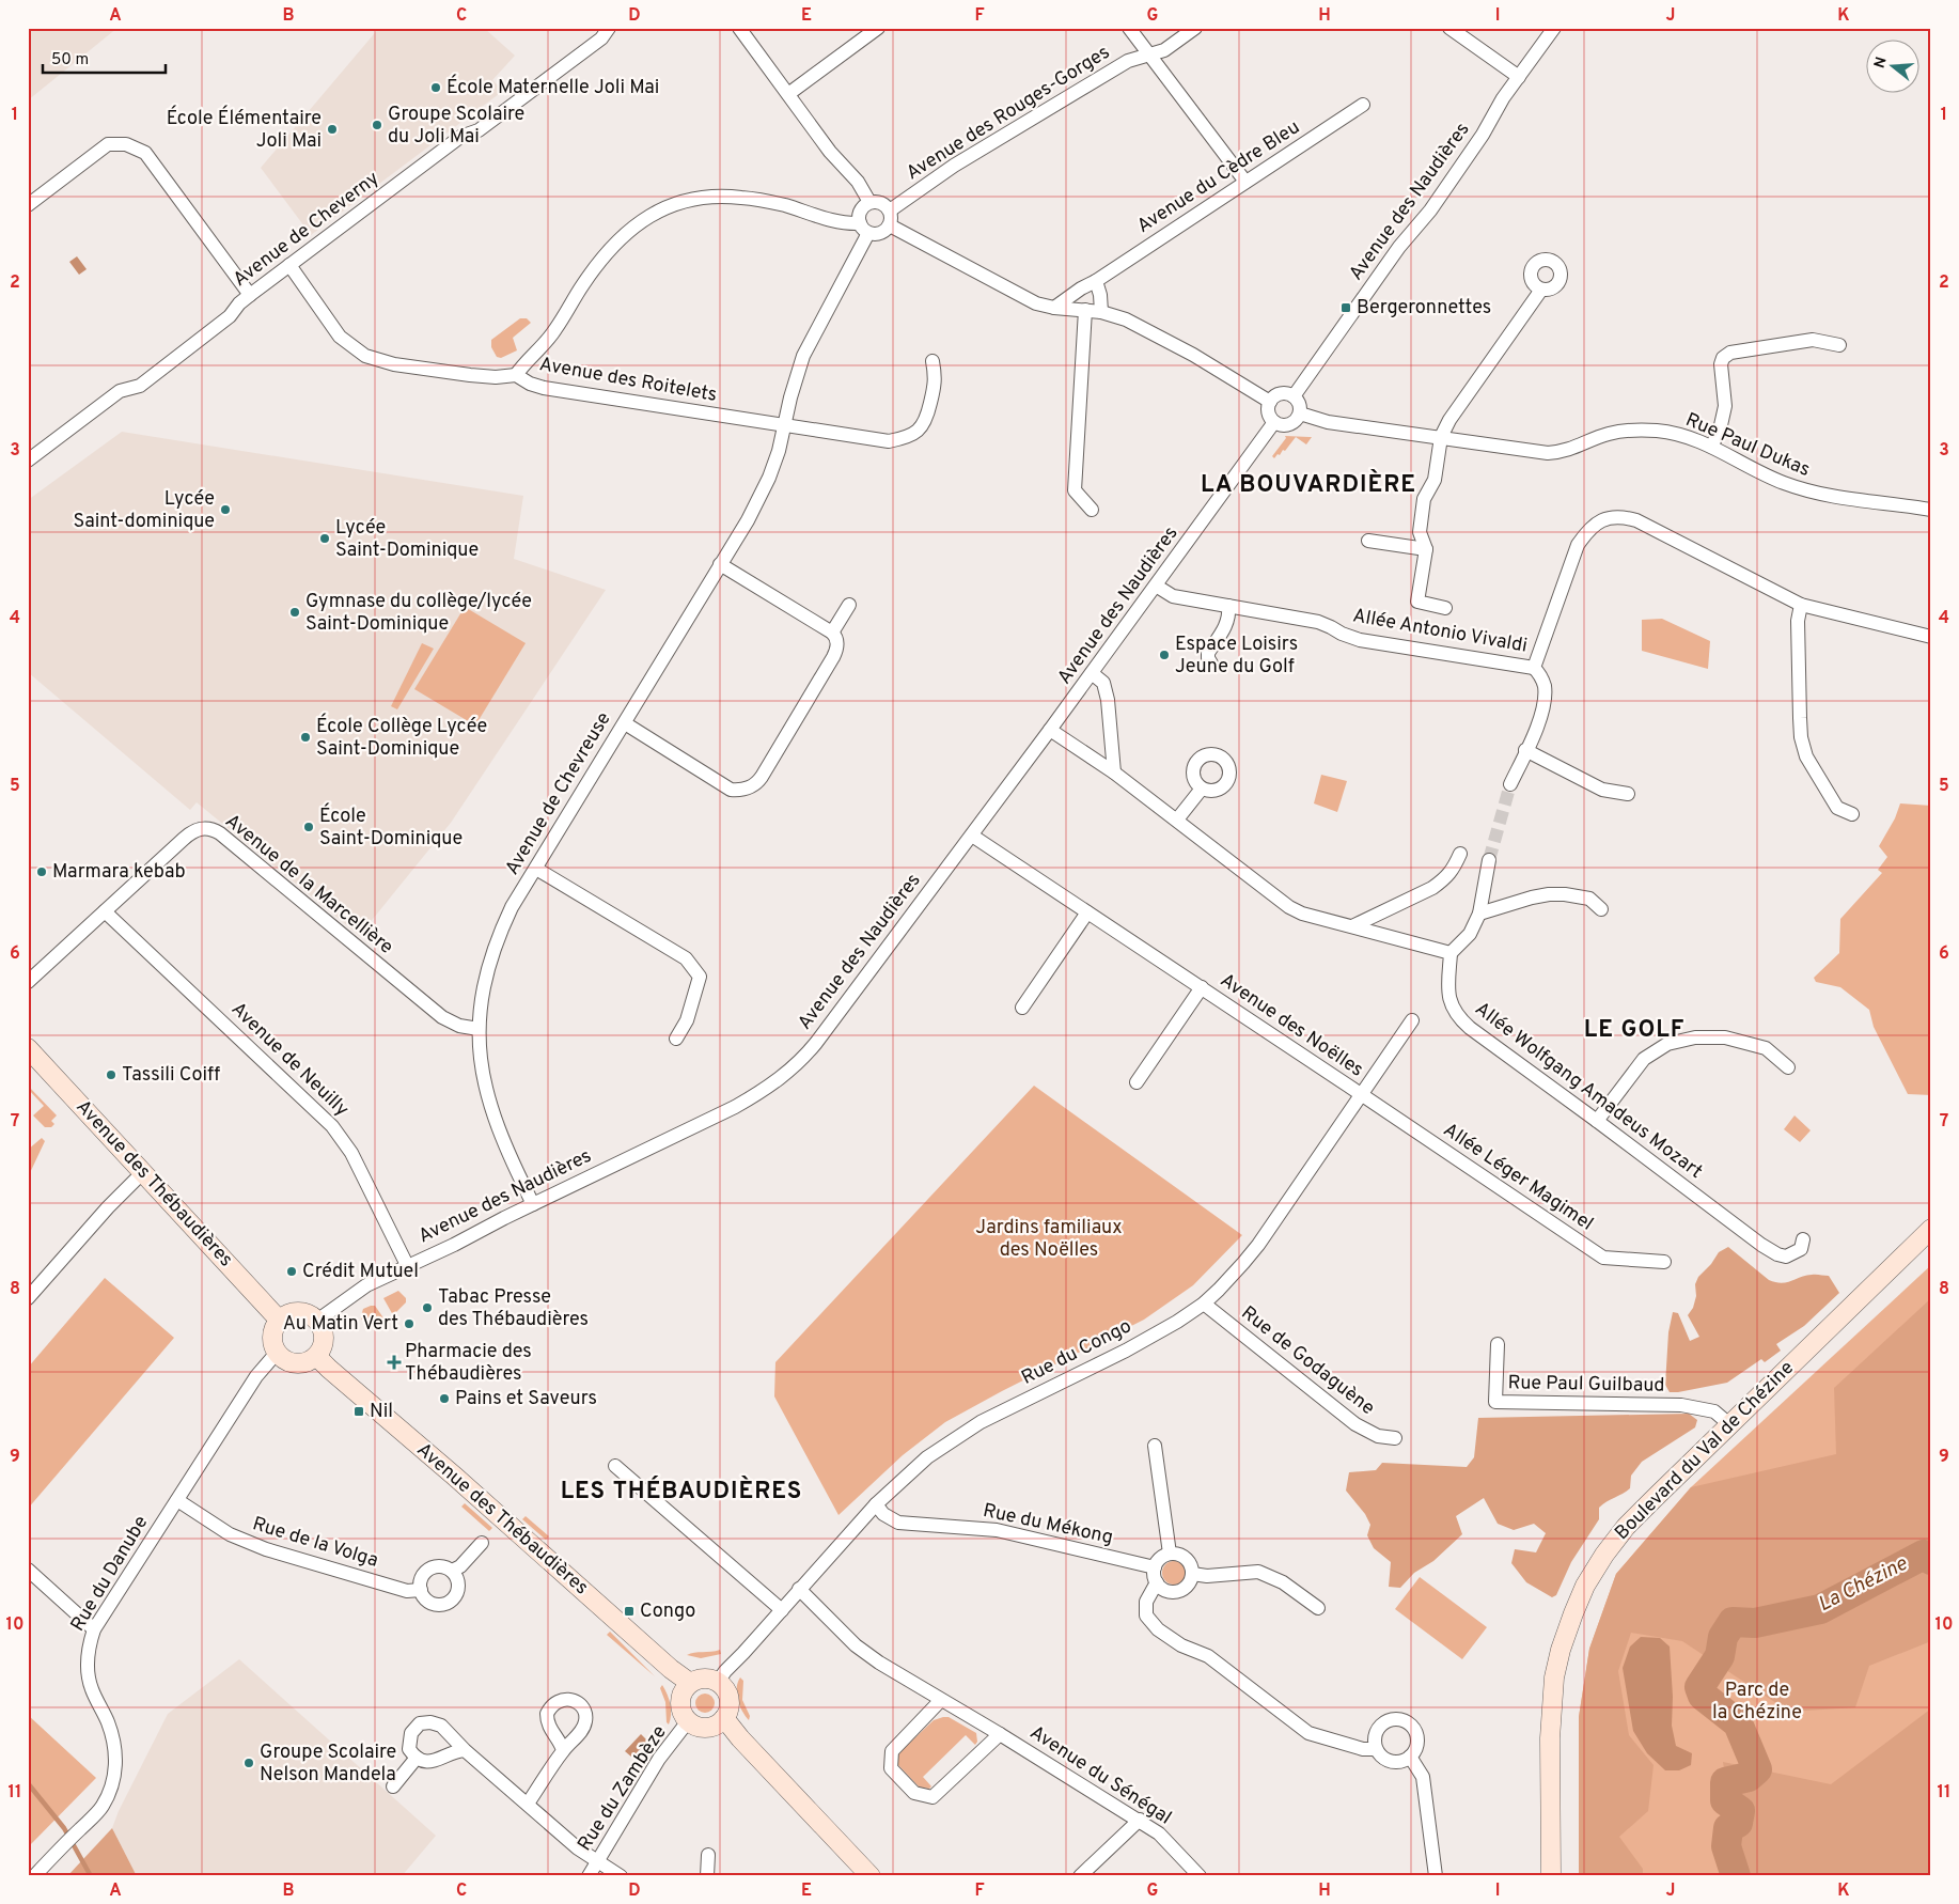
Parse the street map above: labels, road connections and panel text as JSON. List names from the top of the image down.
{
  "streets": {
    "street": [
      "Avenue des Rouges-Gorges",
      "Avenue du Cèdre Bleu",
      "Avenue des Naudières",
      "Avenue de Cheverny",
      "Avenue des Roitelets",
      "Rue Paul Dukas",
      "Allée Antonio Vivaldi",
      "Avenue de Chevreuse",
      "Avenue de la Marcellière",
      "Avenue des Noëlles",
      "Avenue de Neuilly",
      "Allée Wolfgang Amadeus Mozart",
      "Allée Léger Magimel",
      "Avenue des Thébaudières",
      "Rue du Congo",
      "Rue de Godaguène",
      "Rue Paul Guilbaud",
      "Boulevard du Val de Chézine",
      "Rue du Mékong",
      "Rue de la Volga",
      "Rue du Danube",
      "Avenue du Sénégal",
      "Rue du Zambèze"
    ]
  },
  "crossings": [
    ["Avenue des Naudières", "Rue Paul Dukas"],
    ["Avenue des Naudières", "Allée Antonio Vivaldi"],
    ["Avenue des Naudières", "Avenue de Chevreuse"],
    ["Avenue des Naudières", "Avenue des Noëlles"],
    ["Avenue des Naudières", "Avenue de Neuilly"],
    ["Avenue des Naudières", "Avenue des Thébaudières"],
    ["Avenue des Naudières", "Rue du Danube"],
    ["Avenue de Cheverny", "Avenue des Roitelets"],
    ["Avenue des Roitelets", "Avenue de Chevreuse"],
    ["Avenue de Chevreuse", "Avenue de la Marcellière"],
    ["Avenue de la Marcellière", "Avenue de Neuilly"],
    ["Avenue des Noëlles", "Allée Léger Magimel"],
    ["Avenue des Noëlles", "Rue du Congo"],
    ["Allée Léger Magimel", "Rue du Congo"],
    ["Avenue des Thébaudières", "Rue du Congo"],
    ["Avenue des Thébaudières", "Rue du Danube"],
    ["Avenue des Thébaudières", "Rue du Zambèze"],
    ["Rue du Congo", "Rue de Godaguène"],
    ["Rue du Congo", "Rue du Mékong"],
    ["Rue du Congo", "Avenue du Sénégal"],
    ["Rue du Congo", "Rue du Zambèze"],
    ["Rue Paul Guilbaud", "Boulevard du Val de Chézine"],
    ["Rue de la Volga", "Rue du Danube"]
  ],
  "districts": ["LA BOUVARDIÈRE", "LE GOLF", "LES THÉBAUDIÈRES"],
  "water": ["La Chézine"],
  "parks": ["Jardins familiaux des Noëlles", "Parc de la Chézine"],
  "places": {
    "other": [
      "École Maternelle Joli Mai",
      "Groupe Scolaire du Joli Mai",
      "École Élémentaire Joli Mai",
      "Lycée Saint-dominique",
      "Lycée Saint-Dominique",
      "Gymnase du collège/lycée Saint-Dominique",
      "Espace Loisirs Jeune du Golf",
      "École Collège Lycée Saint-Dominique",
      "École Saint-Dominique",
      "Marmara kebab",
      "Tassili Coiff",
      "Crédit Mutuel",
      "Tabac Presse des Thébaudières",
      "Au Matin Vert",
      "Pains et Saveurs",
      "Groupe Scolaire Nelson Mandela"
    ],
    "transit": ["Bergeronnettes", "Nil", "Congo"],
    "health": ["Pharmacie des Thébaudières"]
  },
  "scale_bar": "50 m",
  "north": "left",
  "grid": {
    "columns": [
      "A",
      "B",
      "C",
      "D",
      "E",
      "F",
      "G",
      "H",
      "I",
      "J",
      "K"
    ],
    "rows": [
      "1",
      "2",
      "3",
      "4",
      "5",
      "6",
      "7",
      "8",
      "9",
      "10",
      "11"
    ]
  }
}
